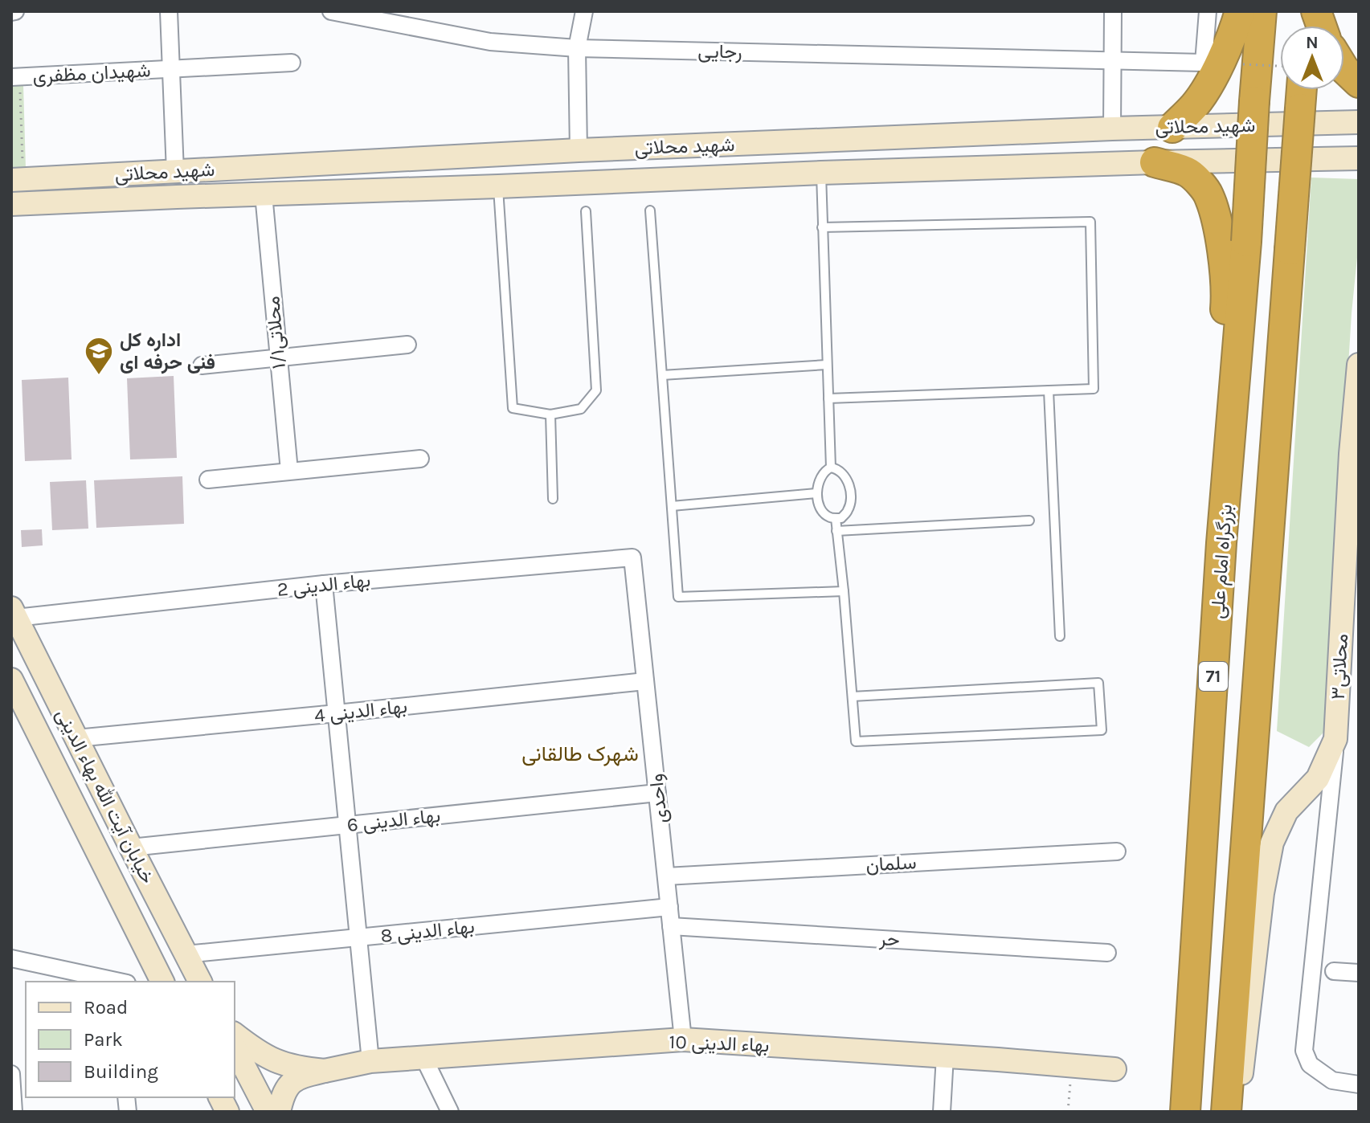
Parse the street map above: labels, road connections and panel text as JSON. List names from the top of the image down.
{
  "streets": {
    "highway": ["بزرگراه امام علی", "71"],
    "main road": [
      "شهید محلاتی",
      "محلاتی۳",
      "خیابان آیت الله بهاء الدینی",
      "بهاء الدینی 10"
    ],
    "street": [
      "رجایی",
      "شهیدان مظفری",
      "محلاتی۱/۱",
      "بهاء الدینی 2",
      "بهاء الدینی 4",
      "واحدی",
      "بهاء الدینی 6",
      "سلمان",
      "بهاء الدینی 8",
      "حر"
    ]
  },
  "crossings": [
    ["شهید محلاتی", "محلاتی۱/۱"],
    ["بهاء الدینی 2", "خیابان آیت الله بهاء الدینی"],
    ["بهاء الدینی 2", "واحدی"],
    ["بهاء الدینی 4", "خیابان آیت الله بهاء الدینی"],
    ["بهاء الدینی 4", "واحدی"],
    ["خیابان آیت الله بهاء الدینی", "بهاء الدینی 6"],
    ["خیابان آیت الله بهاء الدینی", "بهاء الدینی 8"],
    ["واحدی", "بهاء الدینی 6"],
    ["واحدی", "سلمان"],
    ["واحدی", "بهاء الدینی 8"],
    ["واحدی", "حر"],
    ["واحدی", "بهاء الدینی 10"]
  ],
  "districts": ["شهرک طالقانی"],
  "places": {
    "school or university": ["اداره کل فنی حرفه ای"]
  },
  "legend": ["Road", "Park", "Building"],
  "north": "top"
}
